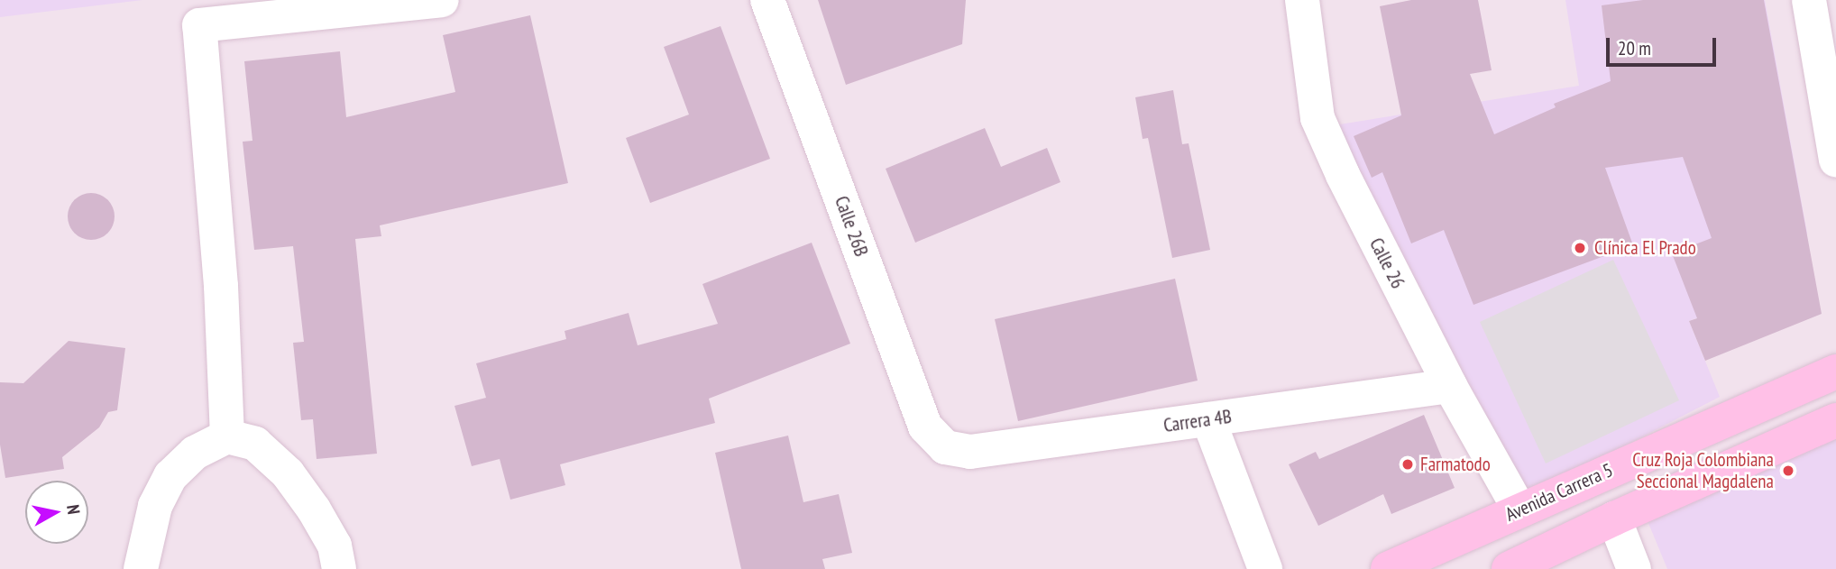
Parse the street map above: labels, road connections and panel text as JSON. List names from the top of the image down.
{
  "streets": {
    "street": [
      "Calle 26B",
      "Calle 26",
      "Carrera 4B",
      "Avenida Carrera 5"
    ]
  },
  "crossings": [
    ["Calle 26B", "Carrera 4B"],
    ["Calle 26", "Carrera 4B"],
    ["Calle 26", "Avenida Carrera 5"]
  ],
  "places": ["Clínica El Prado", "Farmatodo", "Cruz Roja Colombiana Seccional Magdalena"],
  "scale_bar": "20 m",
  "north": "right"
}
